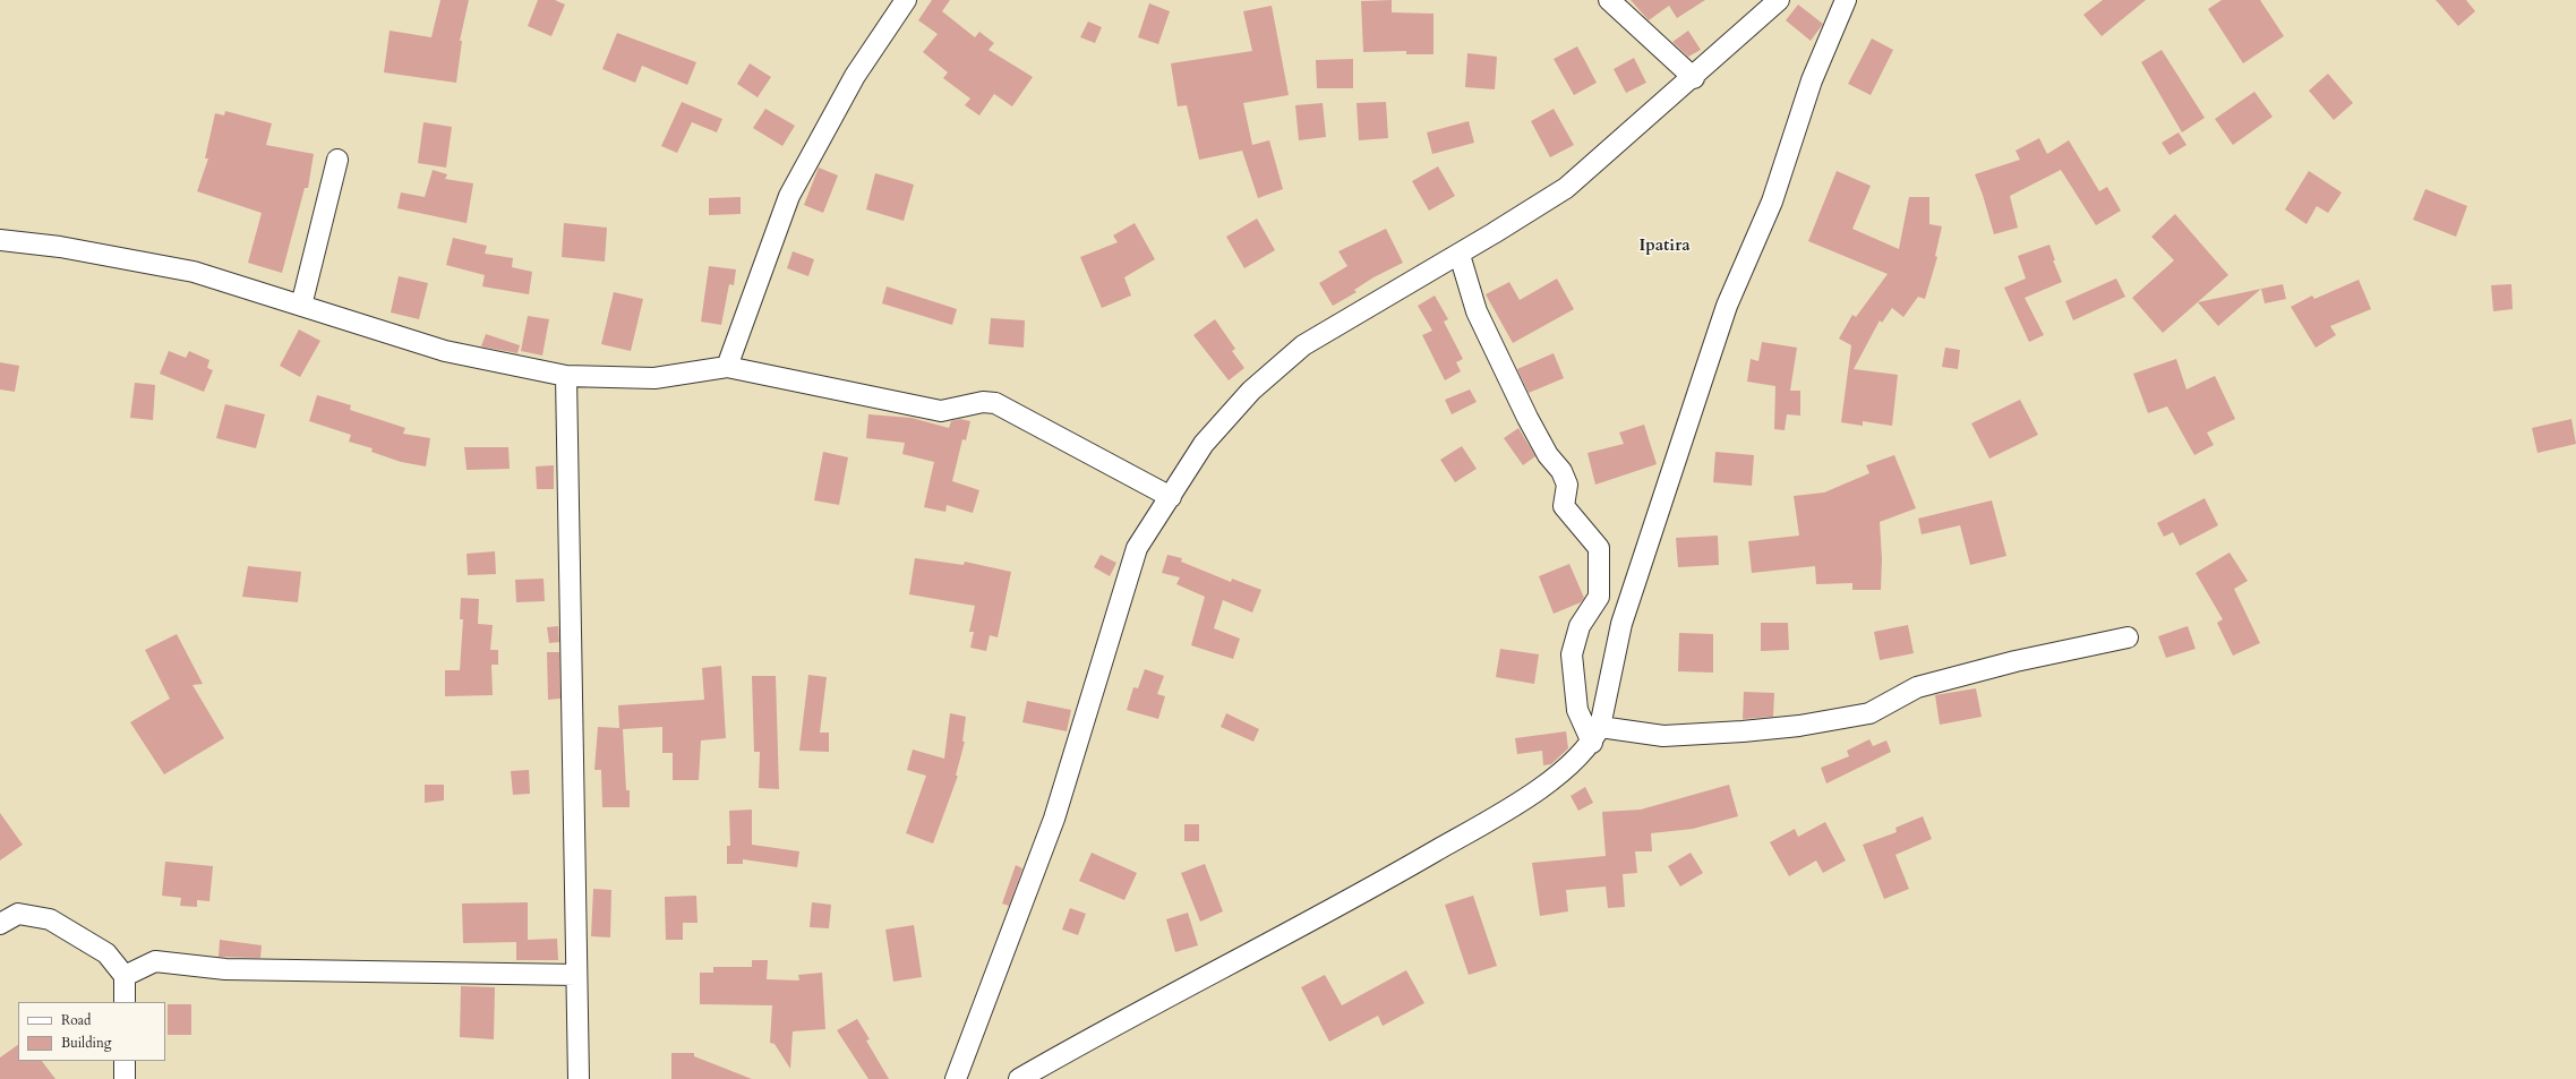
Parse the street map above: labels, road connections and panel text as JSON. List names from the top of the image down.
{
  "districts": ["Ipatira"],
  "legend": ["Road", "Building"]
}
